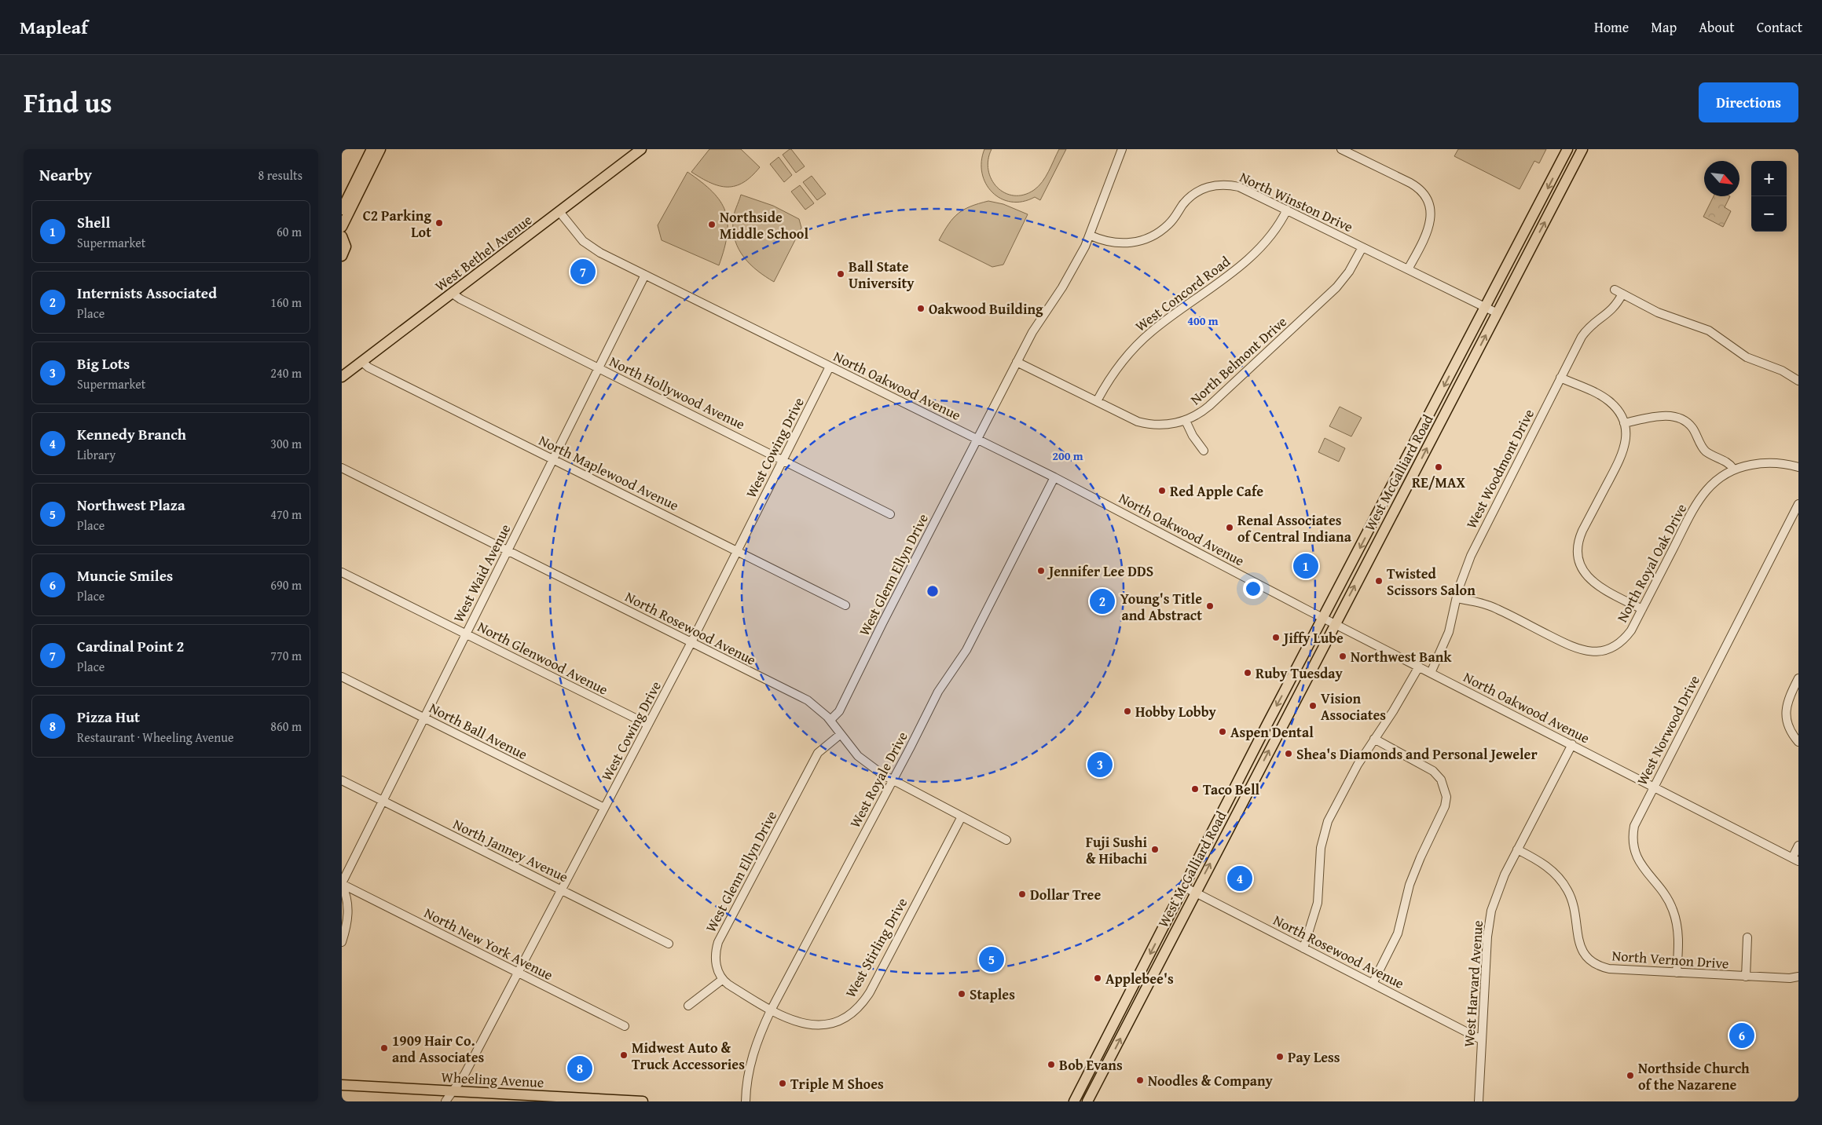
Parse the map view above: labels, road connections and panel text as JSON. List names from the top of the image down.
{
  "streets": {
    "main road": ["West Bethel Avenue", "West McGalliard Road", "Wheeling Avenue"],
    "street": [
      "North Winston Drive",
      "West Concord Road",
      "North Belmont Drive",
      "North Oakwood Avenue",
      "North Hollywood Avenue",
      "West Cowing Drive",
      "West Woodmont Drive",
      "North Maplewood Avenue",
      "North Royal Oak Drive",
      "West Waid Avenue",
      "West Glenn Ellyn Drive",
      "North Rosewood Avenue",
      "North Glenwood Avenue",
      "West Norwood Drive",
      "North Ball Avenue",
      "West Royale Drive",
      "North Janney Avenue",
      "North New York Avenue",
      "West Stirling Drive",
      "North Vernon Drive",
      "West Harvard Avenue"
    ]
  },
  "crossings": [
    ["North Winston Drive", "West Concord Road"],
    ["North Winston Drive", "North Belmont Drive"],
    ["North Winston Drive", "West McGalliard Road"],
    ["North Winston Drive", "West Glenn Ellyn Drive"],
    ["West Bethel Avenue", "North Oakwood Avenue"],
    ["West Bethel Avenue", "North Hollywood Avenue"],
    ["West Bethel Avenue", "North Maplewood Avenue"],
    ["West Concord Road", "North Belmont Drive"],
    ["North Belmont Drive", "West Glenn Ellyn Drive"],
    ["North Oakwood Avenue", "West Cowing Drive"],
    ["North Oakwood Avenue", "West Woodmont Drive"],
    ["North Oakwood Avenue", "West McGalliard Road"],
    ["North Oakwood Avenue", "West Waid Avenue"],
    ["North Oakwood Avenue", "West Glenn Ellyn Drive"],
    ["North Oakwood Avenue", "West Norwood Drive"],
    ["North Oakwood Avenue", "West Royale Drive"],
    ["North Oakwood Avenue", "West Harvard Avenue"],
    ["North Hollywood Avenue", "West Cowing Drive"],
    ["North Hollywood Avenue", "West Waid Avenue"],
    ["West Cowing Drive", "North Maplewood Avenue"],
    ["West Cowing Drive", "North Rosewood Avenue"],
    ["West Cowing Drive", "North Glenwood Avenue"],
    ["West Cowing Drive", "North Ball Avenue"],
    ["West Cowing Drive", "North Janney Avenue"],
    ["West Cowing Drive", "North New York Avenue"],
    ["West Cowing Drive", "Wheeling Avenue"],
    ["West Woodmont Drive", "North Royal Oak Drive"],
    ["North Maplewood Avenue", "West Waid Avenue"],
    ["West McGalliard Road", "North Rosewood Avenue"],
    ["West Waid Avenue", "North Rosewood Avenue"],
    ["West Waid Avenue", "North Glenwood Avenue"],
    ["West Waid Avenue", "North Ball Avenue"],
    ["West Waid Avenue", "North Janney Avenue"],
    ["West Waid Avenue", "North New York Avenue"],
    ["West Glenn Ellyn Drive", "North Rosewood Avenue"],
    ["North Rosewood Avenue", "West Royale Drive"],
    ["North Rosewood Avenue", "West Stirling Drive"],
    ["North Rosewood Avenue", "West Harvard Avenue"],
    ["West Norwood Drive", "North Vernon Drive"],
    ["West Royale Drive", "West Stirling Drive"],
    ["North Vernon Drive", "West Harvard Avenue"]
  ],
  "places": [
    "C2 Parking Lot",
    "Northside Middle School",
    "Ball State University",
    "Oakwood Building",
    "RE/MAX",
    "Red Apple Cafe",
    "Renal Associates of Central Indiana",
    "Jennifer Lee DDS",
    "Twisted Scissors Salon",
    "Young's Title and Abstract",
    "Jiffy Lube",
    "Northwest Bank",
    "Ruby Tuesday",
    "Vision Associates",
    "Hobby Lobby",
    "Aspen Dental",
    "Shea's Diamonds and Personal Jeweler",
    "Taco Bell",
    "Fuji Sushi & Hibachi",
    "Dollar Tree",
    "Applebee's",
    "Staples",
    "1909 Hair Co. and Associates",
    "Midwest Auto & Truck Accessories",
    "Pay Less",
    "Bob Evans",
    "Northside Church of the Nazarene",
    "Noodles & Company",
    "Triple M Shoes"
  ],
  "north": "bottom right",
  "page": {
    "header": "Mapleaf",
    "nav": [
      "Home",
      "Map",
      "About",
      "Contact"
    ],
    "title": "Find us",
    "buttons": "Directions",
    "heading": ["Nearby", "8 results"],
    "map_buttons": ["+", "−"],
    "list": [
      {
        "mark": "1",
        "name": "Shell",
        "note": "Supermarket",
        "value": "60 m"
      },
      {
        "mark": "2",
        "name": "Internists Associated",
        "note": "Place",
        "value": "160 m"
      },
      {
        "mark": "3",
        "name": "Big Lots",
        "note": "Supermarket",
        "value": "240 m"
      },
      {
        "mark": "4",
        "name": "Kennedy Branch",
        "note": "Library",
        "value": "300 m"
      },
      {
        "mark": "5",
        "name": "Northwest Plaza",
        "note": "Place",
        "value": "470 m"
      },
      {
        "mark": "6",
        "name": "Muncie Smiles",
        "note": "Place",
        "value": "690 m"
      },
      {
        "mark": "7",
        "name": "Cardinal Point 2",
        "note": "Place",
        "value": "770 m"
      },
      {
        "mark": "8",
        "name": "Pizza Hut",
        "note": "Restaurant · Wheeling Avenue",
        "value": "860 m"
      }
    ],
    "pins": [
      "7",
      "1",
      "2",
      "3",
      "4",
      "5",
      "6",
      "8"
    ]
  },
  "rings": ["400 m", "200 m"]
}
